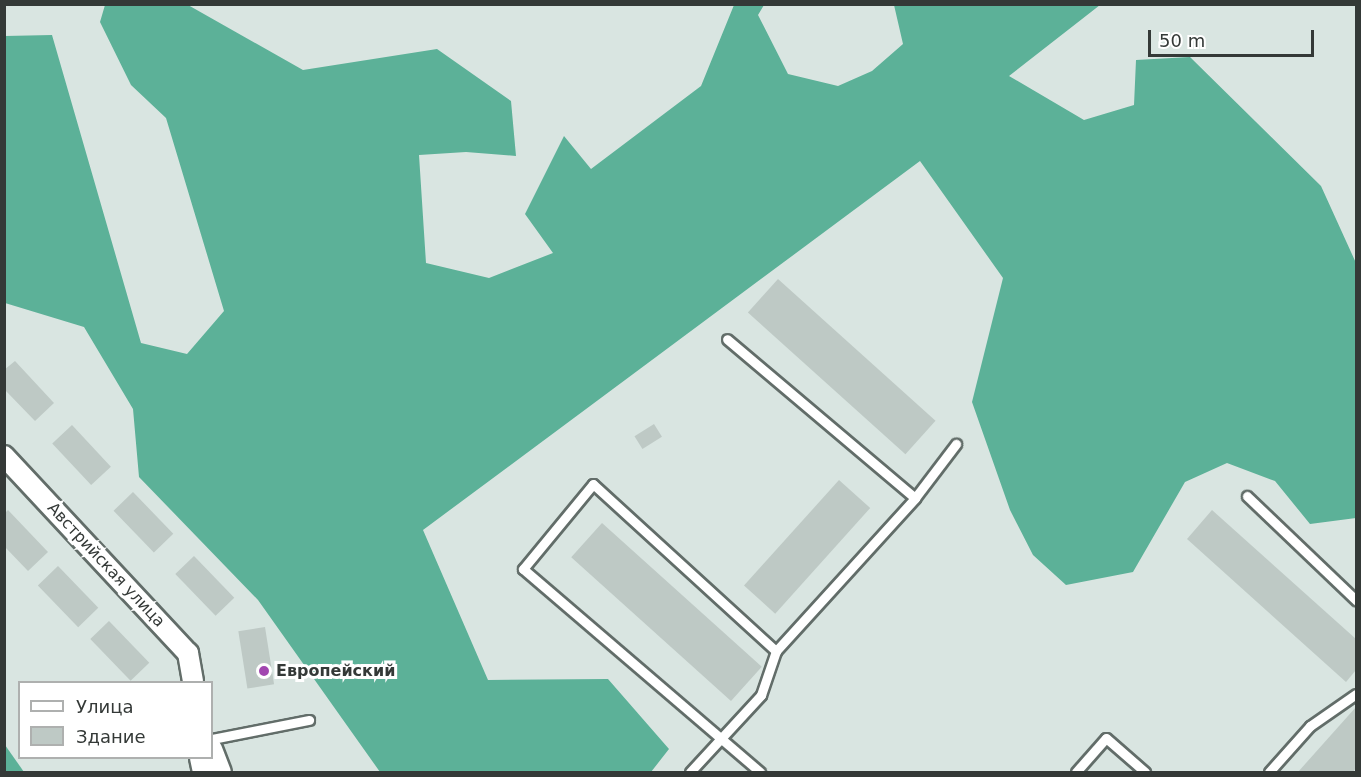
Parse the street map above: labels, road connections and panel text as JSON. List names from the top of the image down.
{
  "streets": {
    "street": ["Австрийская улица"]
  },
  "places": ["Европейский"],
  "legend": ["Улица", "Здание"],
  "scale_bar": "50 m"
}
